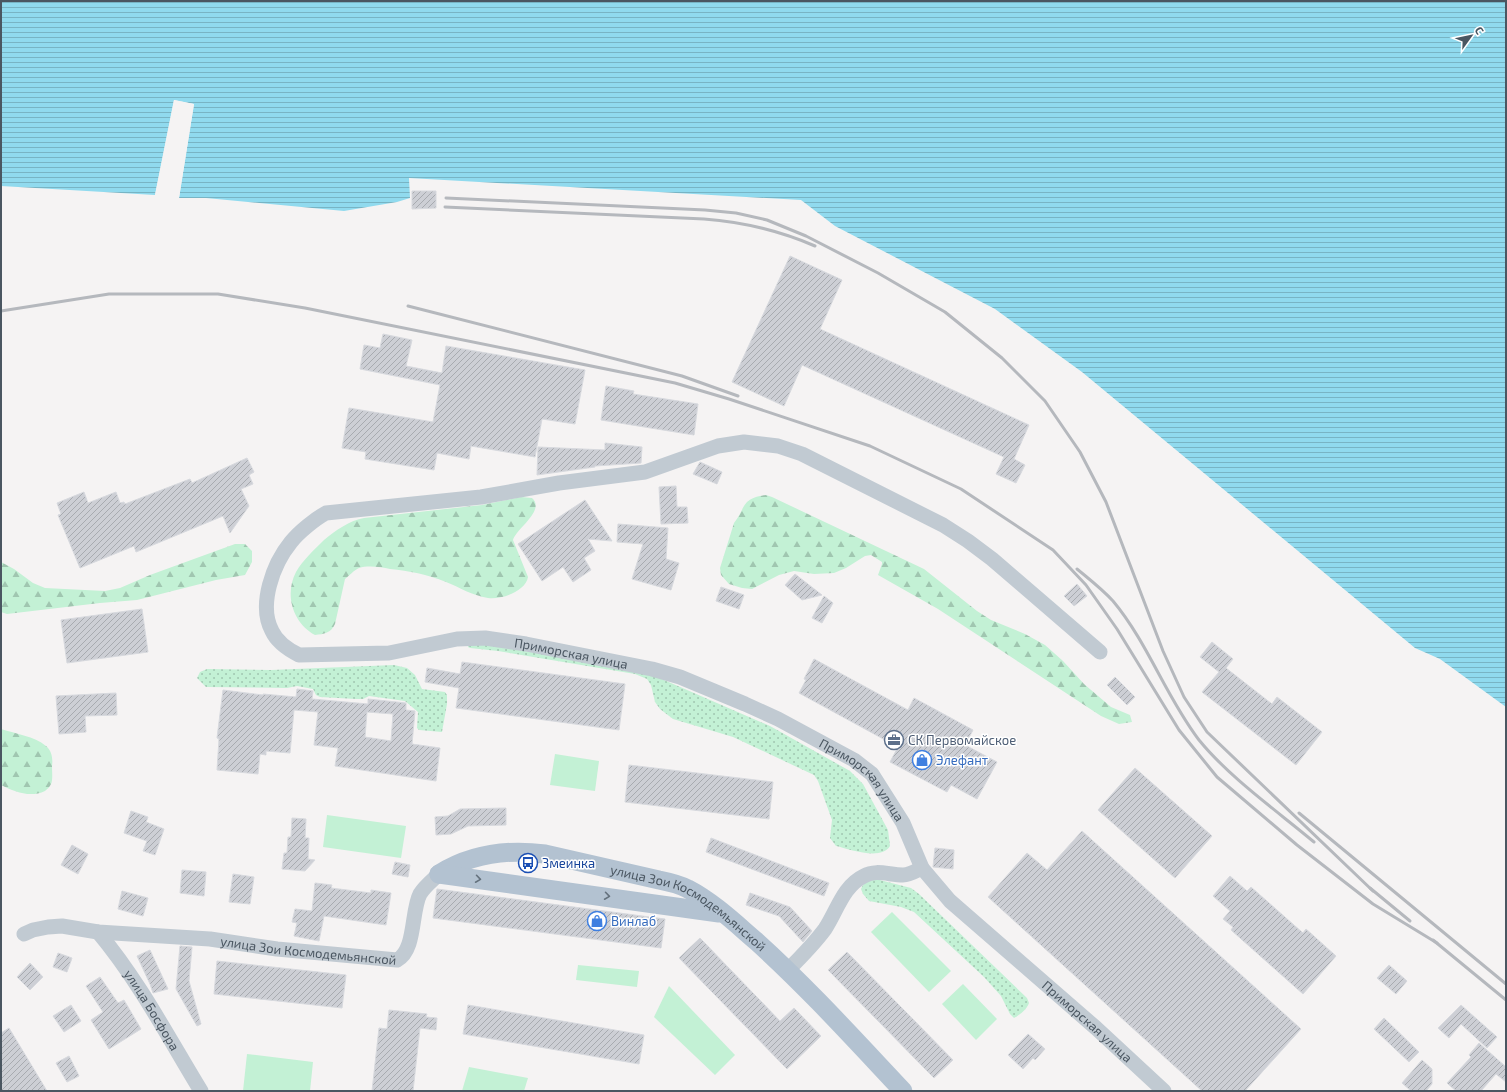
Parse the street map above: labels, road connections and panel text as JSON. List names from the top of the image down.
{
  "streets": {
    "main road": ["улица Зои Космодемьянской"],
    "street": ["Приморская улица", "улица Босфора"]
  },
  "crossings": [
    ["улица Зои Космодемьянской", "улица Босфора"]
  ],
  "places": {
    "office": ["СК Первомайское"],
    "shop": ["Элефант", "Винлаб"],
    "bus stop": ["Змеинка"]
  },
  "north": "top right"
}
